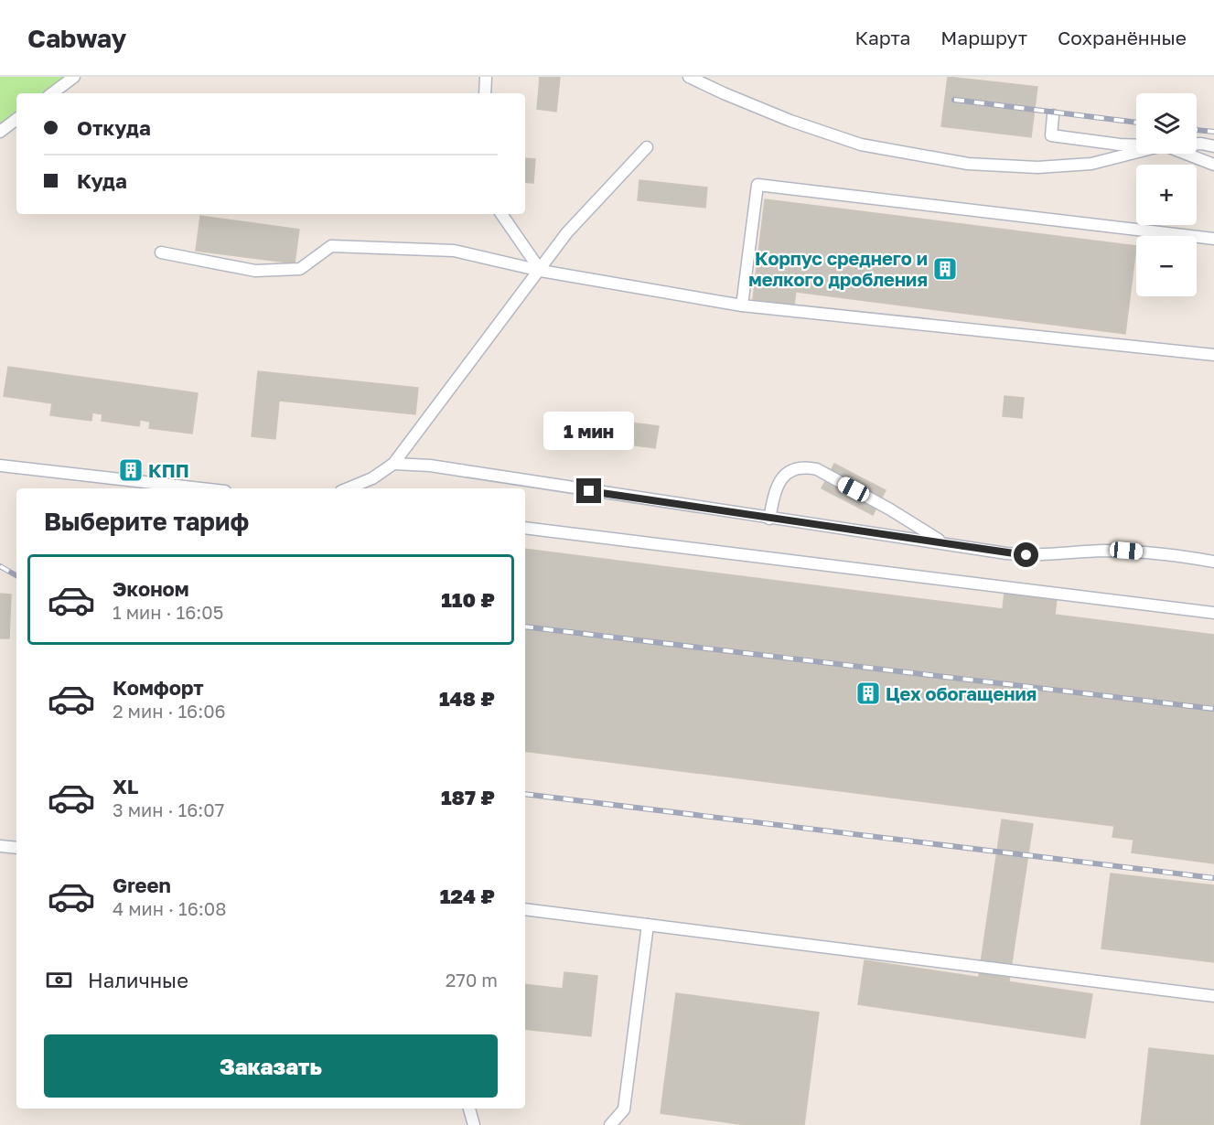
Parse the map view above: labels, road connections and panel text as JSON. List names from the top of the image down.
{
  "places": {
    "building": ["Корпус среднего и мелкого дробления", "КПП", "Цех обогащения"]
  },
  "page": {
    "header": "Cabway",
    "nav": ["Карта", "Маршрут", "Сохранённые"],
    "map_buttons": ["+", "−"],
    "banner": ["Откуда", "Куда"],
    "bubble": "1 мин",
    "heading": "Выберите тариф",
    "list": [
      {
        "name": "Эконом",
        "note": "1 мин · 16:05",
        "value": "110 ₽"
      },
      {
        "name": "Комфорт",
        "note": "2 мин · 16:06",
        "value": "148 ₽"
      },
      {
        "name": "XL",
        "note": "3 мин · 16:07",
        "value": "187 ₽"
      },
      {
        "name": "Green",
        "note": "4 мин · 16:08",
        "value": "124 ₽"
      }
    ],
    "pay": ["Наличные", "270 m"],
    "buttons": "Заказать"
  }
}
